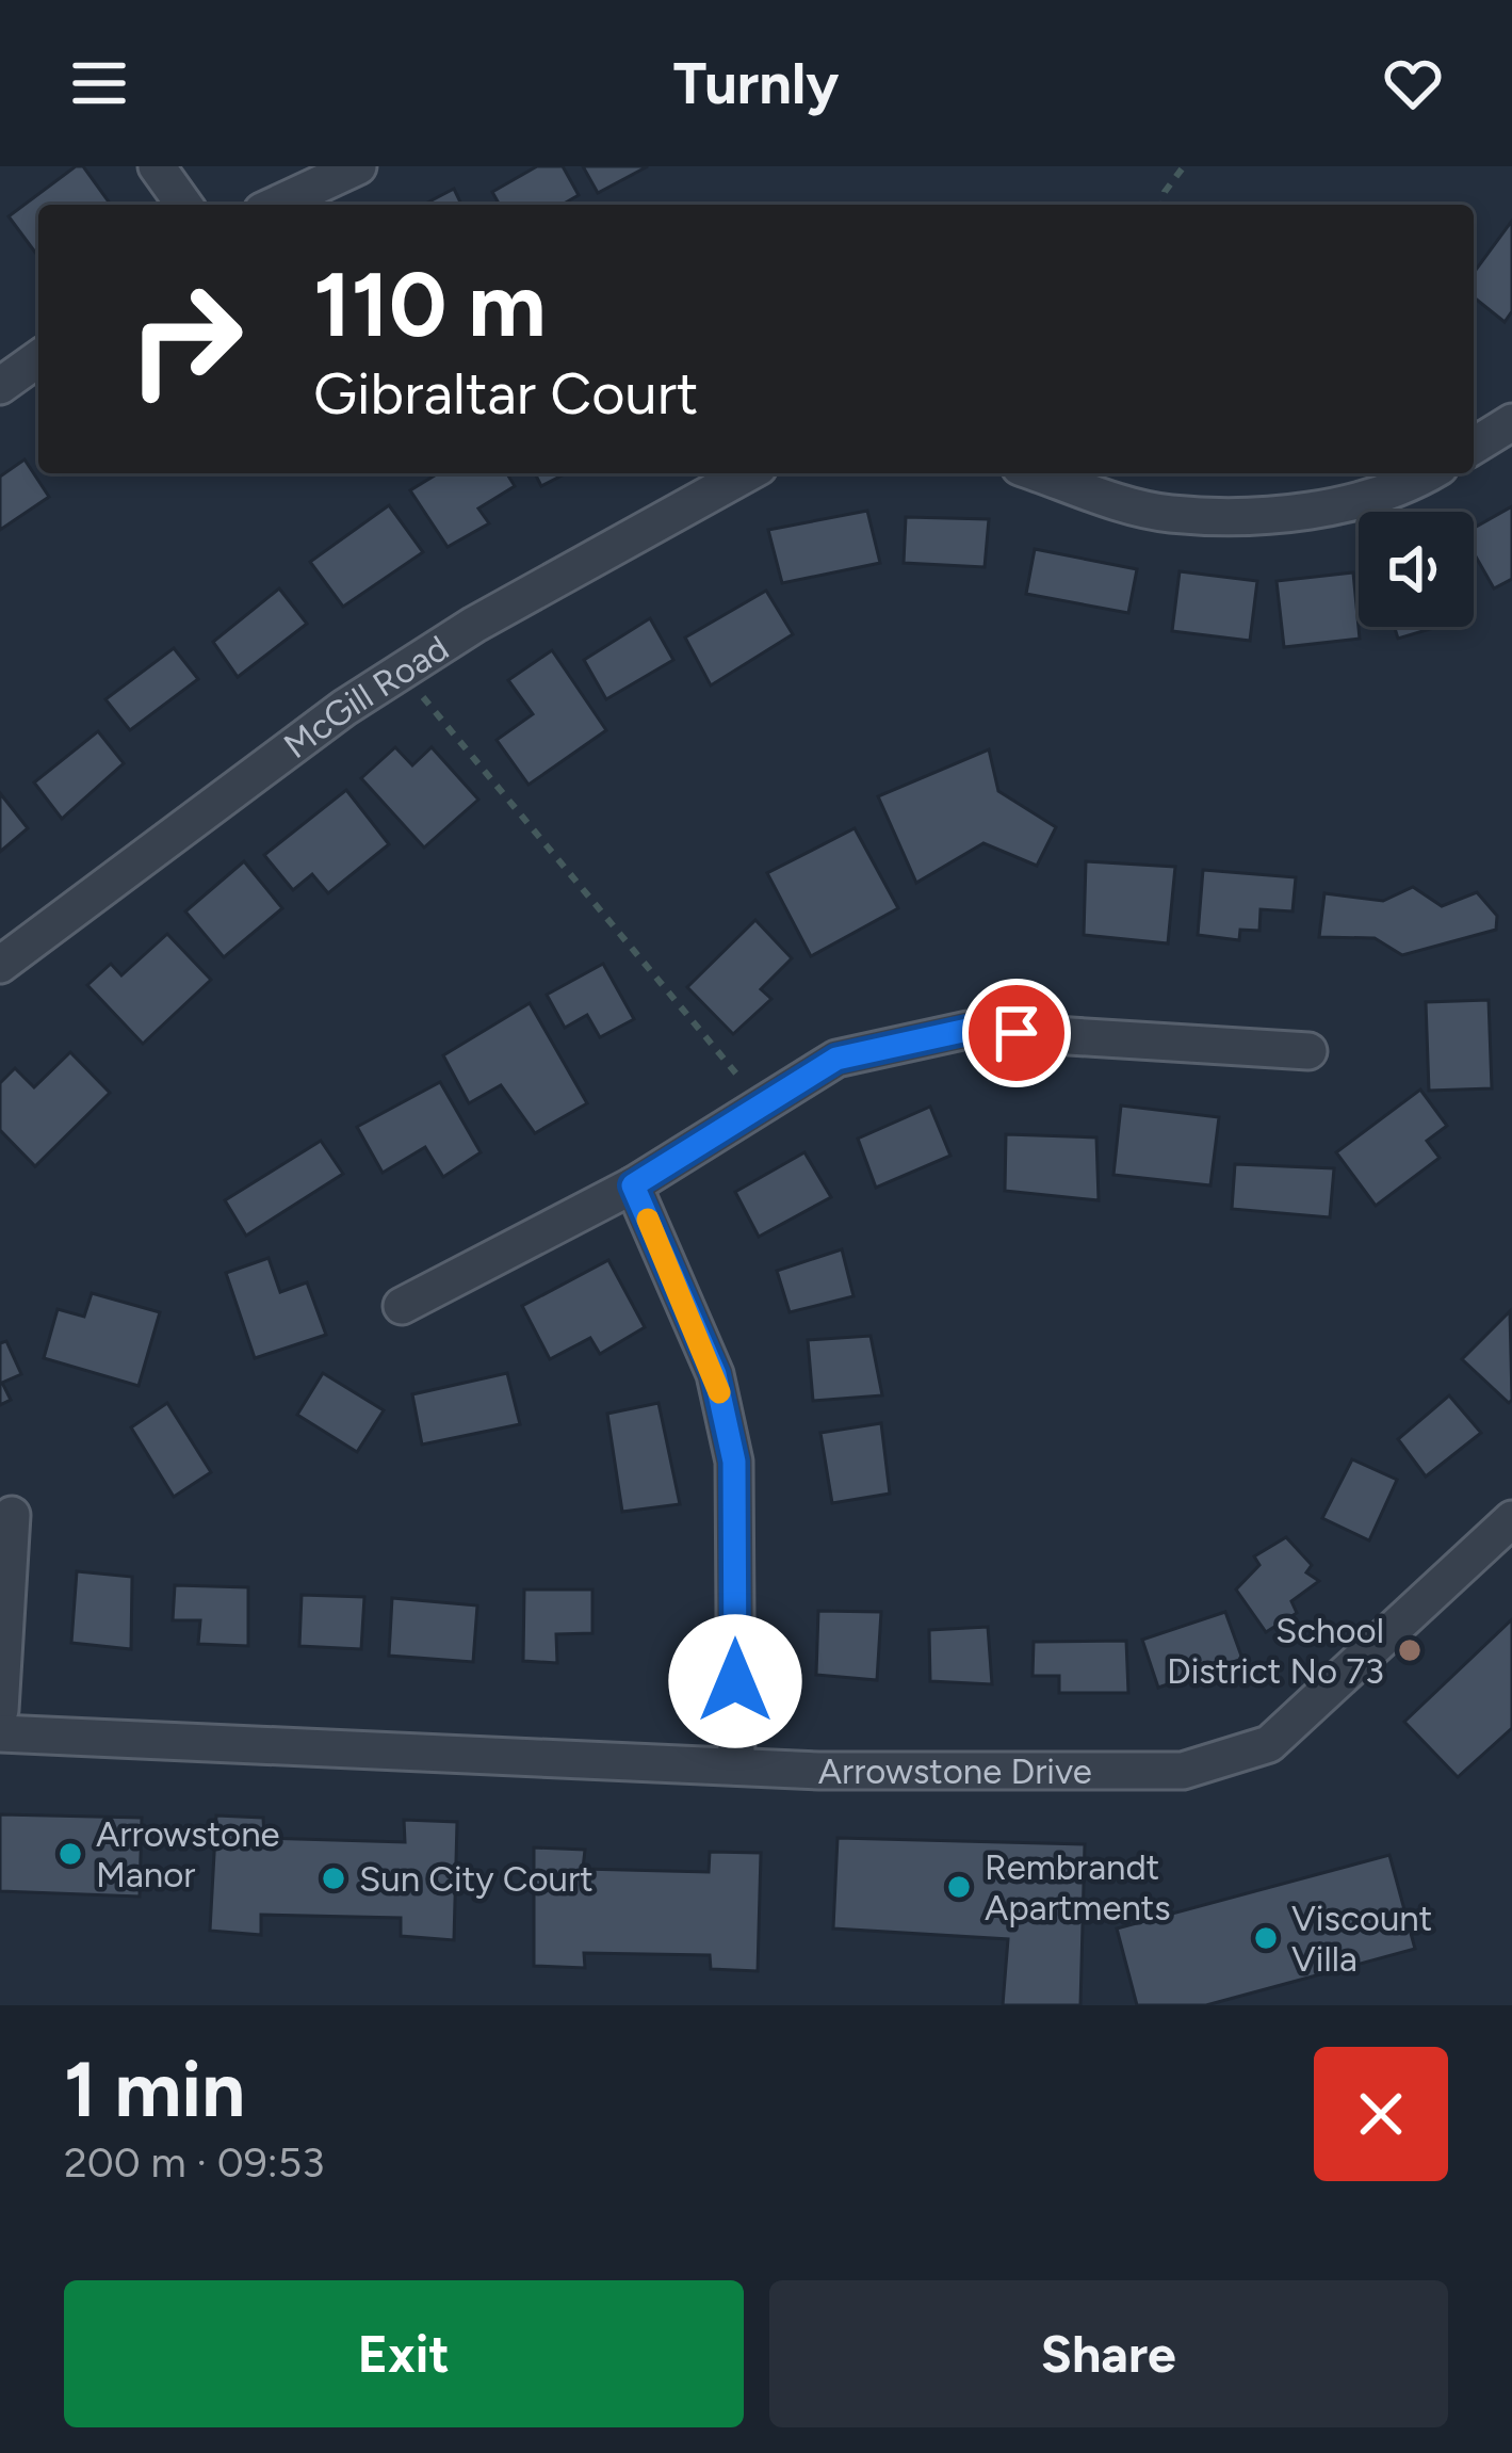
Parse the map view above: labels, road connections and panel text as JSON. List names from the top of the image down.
{
  "streets": {
    "street": ["McGill Road", "Arrowstone Drive"]
  },
  "places": [
    "School District No 73",
    "Arrowstone Manor",
    "Sun City Court",
    "Rembrandt Apartments",
    "Viscount Villa"
  ],
  "page": {
    "header": "Turnly",
    "turn": ["110 m", "Gibraltar Court"],
    "heading": ["1 min", "200 m · 09:53"],
    "buttons": ["Exit", "Share"]
  }
}
